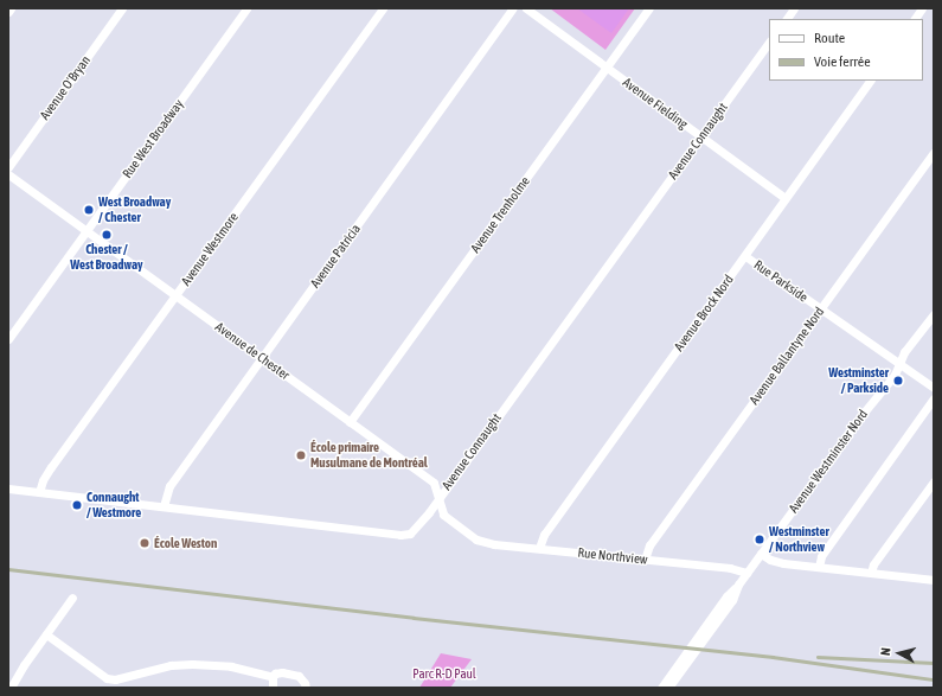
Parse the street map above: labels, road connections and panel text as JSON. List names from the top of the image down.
{
  "streets": {
    "street": [
      "Avenue O'Bryan",
      "Avenue Fielding",
      "Rue West Broadway",
      "Avenue Connaught",
      "Avenue Trenholme",
      "Avenue Westmore",
      "Avenue Patricia",
      "Rue Parkside",
      "Avenue Brock Nord",
      "Avenue de Chester",
      "Avenue Ballantyne Nord",
      "Avenue Westminster Nord",
      "Rue Northview"
    ]
  },
  "crossings": [
    ["Avenue Fielding", "Avenue Connaught"],
    ["Avenue Fielding", "Avenue Trenholme"],
    ["Avenue Fielding", "Avenue Brock Nord"],
    ["Rue West Broadway", "Avenue de Chester"],
    ["Avenue Connaught", "Avenue Westmore"],
    ["Avenue Connaught", "Avenue Patricia"],
    ["Avenue Connaught", "Avenue de Chester"],
    ["Avenue Trenholme", "Avenue de Chester"],
    ["Avenue Westmore", "Avenue de Chester"],
    ["Avenue Patricia", "Avenue de Chester"],
    ["Rue Parkside", "Avenue Brock Nord"],
    ["Rue Parkside", "Avenue Ballantyne Nord"],
    ["Rue Parkside", "Avenue Westminster Nord"],
    ["Avenue Brock Nord", "Rue Northview"],
    ["Avenue de Chester", "Rue Northview"],
    ["Avenue Ballantyne Nord", "Rue Northview"],
    ["Avenue Westminster Nord", "Rue Northview"]
  ],
  "parks": ["Parc R-D Paul"],
  "places": [
    "West Broadway / Chester",
    "Chester / West Broadway",
    "Westminster / Parkside",
    "École primaire Musulmane de Montréal",
    "Connaught / Westmore",
    "Westminster / Northview",
    "École Weston"
  ],
  "legend": ["Route", "Voie ferrée"],
  "north": "left"
}
